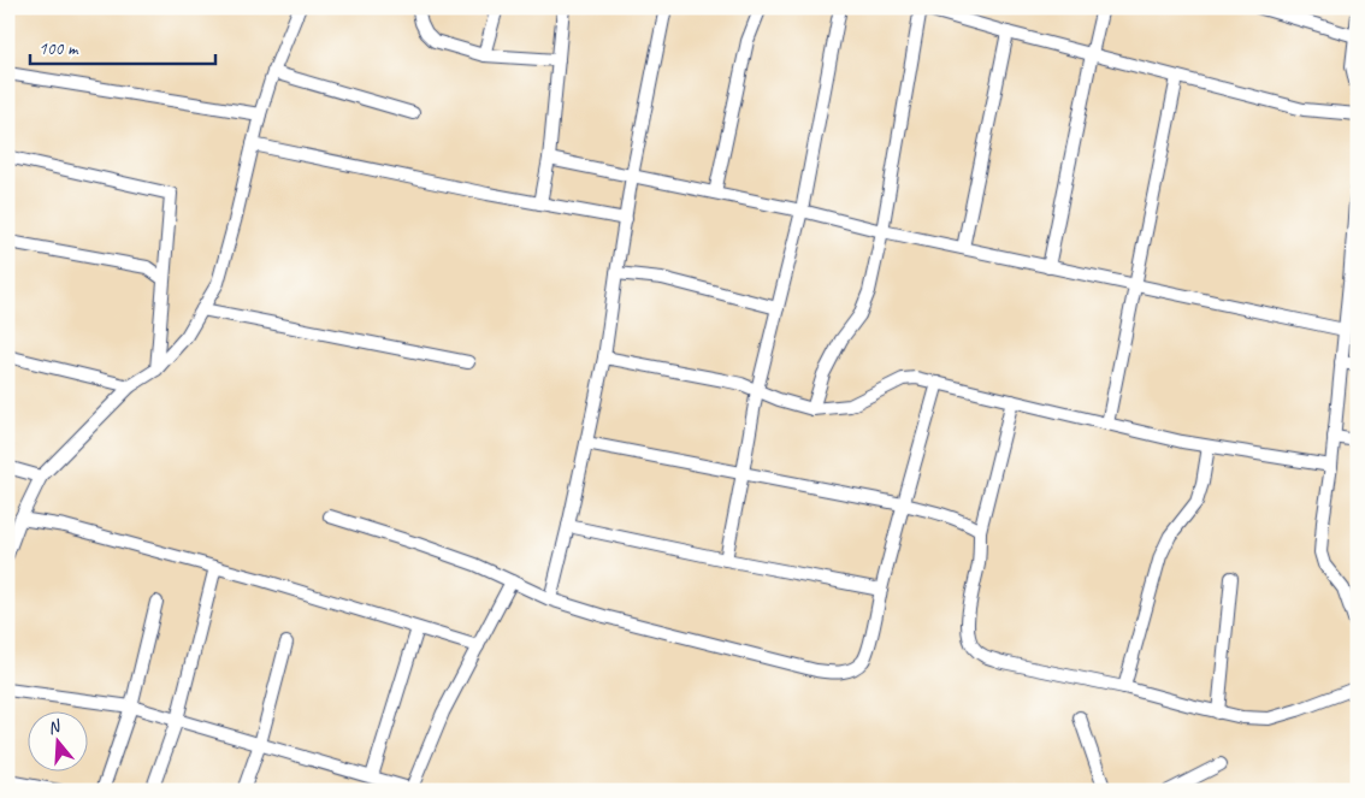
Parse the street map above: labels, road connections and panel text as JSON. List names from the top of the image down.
{
  "scale_bar": "100 m",
  "north": "top"
}
